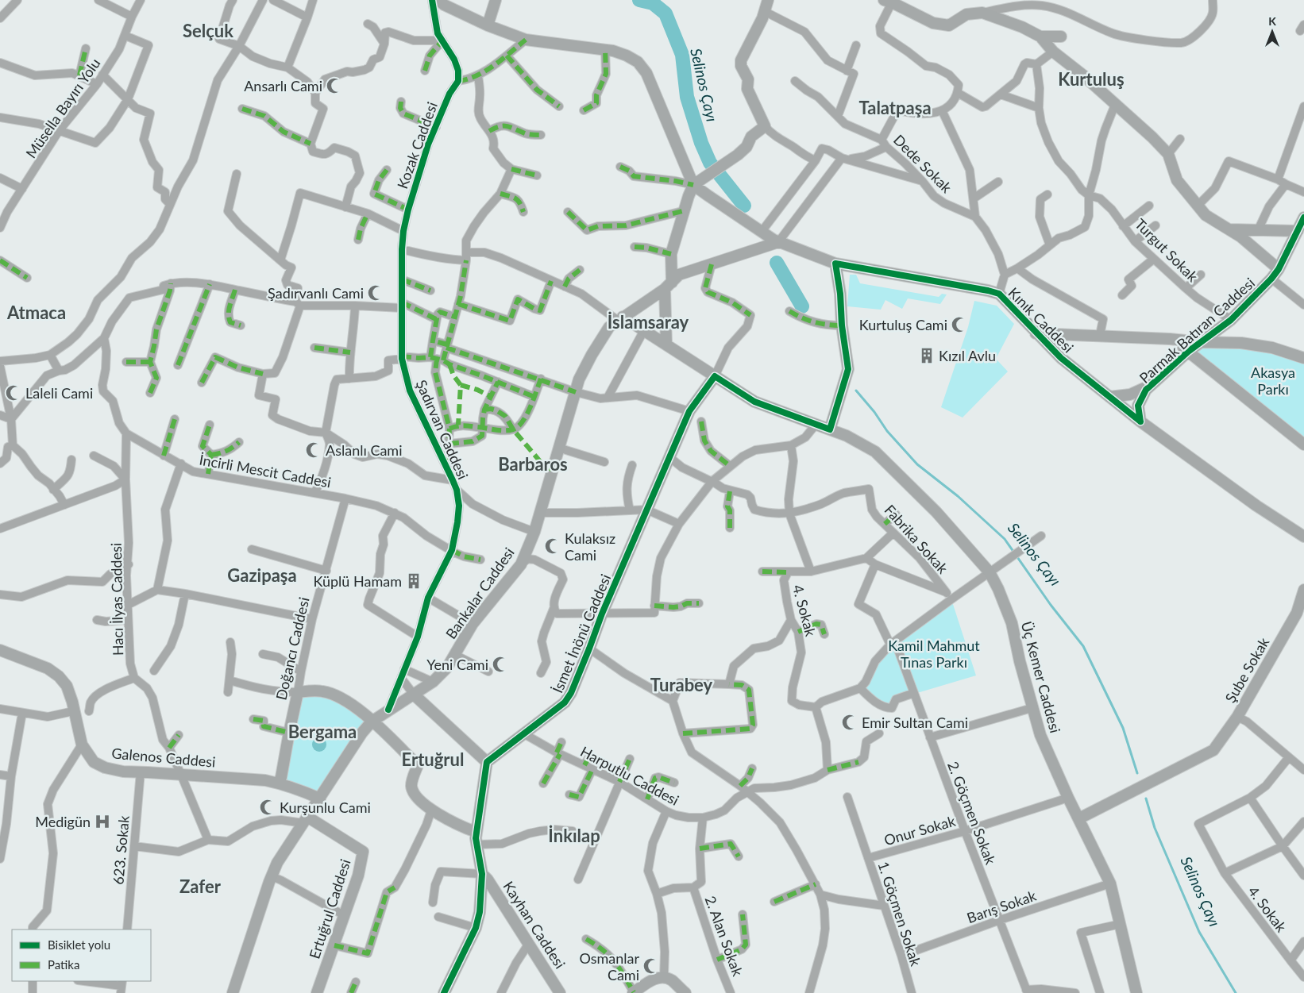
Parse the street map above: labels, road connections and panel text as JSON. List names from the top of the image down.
{
  "streets": {
    "main road": [
      "Kınık Caddesi",
      "Parmak Batıran Caddesi",
      "Bankalar Caddesi",
      "İsmet İnönü Caddesi",
      "Doğancı Caddesi",
      "Şube Sokak",
      "Üç Kemer Caddesi",
      "Galenos Caddesi",
      "Ertuğrul Caddesi",
      "Kayhan Caddesi"
    ],
    "street": [
      "Müsella Bayırı Yolu",
      "Kozak Caddesi",
      "Dede Sokak",
      "Turgut Sokak",
      "Şadırvan Caddesi",
      "İncirli Mescit Caddesi",
      "Fabrika Sokak",
      "Hacı İlyas Caddesi",
      "4. Sokak",
      "Harputlu Caddesi",
      "2. Göçmen Sokak",
      "Onur Sokak",
      "623. Sokak",
      "Barış Sokak",
      "1. Göçmen Sokak",
      "2. Alan Sokak"
    ]
  },
  "crossings": [
    ["Kozak Caddesi", "Şadırvan Caddesi"],
    ["Turgut Sokak", "Parmak Batıran Caddesi"],
    ["Kınık Caddesi", "Parmak Batıran Caddesi"],
    ["Şadırvan Caddesi", "İncirli Mescit Caddesi"],
    ["Şadırvan Caddesi", "Bankalar Caddesi"],
    ["İncirli Mescit Caddesi", "Hacı İlyas Caddesi"],
    ["İncirli Mescit Caddesi", "Doğancı Caddesi"],
    ["Bankalar Caddesi", "Üç Kemer Caddesi"],
    ["Bankalar Caddesi", "Galenos Caddesi"],
    ["Bankalar Caddesi", "Ertuğrul Caddesi"],
    ["İsmet İnönü Caddesi", "Üç Kemer Caddesi"],
    ["İsmet İnönü Caddesi", "Harputlu Caddesi"],
    ["Doğancı Caddesi", "Galenos Caddesi"],
    ["Şube Sokak", "Üç Kemer Caddesi"],
    ["Üç Kemer Caddesi", "Onur Sokak"],
    ["Üç Kemer Caddesi", "Barış Sokak"],
    ["Galenos Caddesi", "623. Sokak"],
    ["2. Göçmen Sokak", "Onur Sokak"],
    ["2. Göçmen Sokak", "Barış Sokak"],
    ["Onur Sokak", "1. Göçmen Sokak"],
    ["Barış Sokak", "1. Göçmen Sokak"]
  ],
  "districts": [
    "Selçuk",
    "Kurtuluş",
    "Talatpaşa",
    "Atmaca",
    "İslamsaray",
    "Barbaros",
    "Gazipaşa",
    "Turabey",
    "Bergama",
    "Ertuğrul",
    "İnkılap",
    "Zafer"
  ],
  "water": ["Selinos Çayı"],
  "parks": ["Akasya Parkı", "Kamil Mahmut Tınas Parkı"],
  "places": {
    "mosque": [
      "Ansarlı Cami",
      "Şadırvanlı Cami",
      "Kurtuluş Cami",
      "Laleli Cami",
      "Aslanlı Cami",
      "Kulaksız Cami",
      "Yeni Cami",
      "Emir Sultan Cami",
      "Kurşunlu Cami",
      "Osmanlar Cami"
    ],
    "building": ["Kızıl Avlu", "Küplü Hamam"],
    "hospital": ["Medigün"]
  },
  "legend": ["Bisiklet yolu", "Patika"],
  "north": "top"
}
